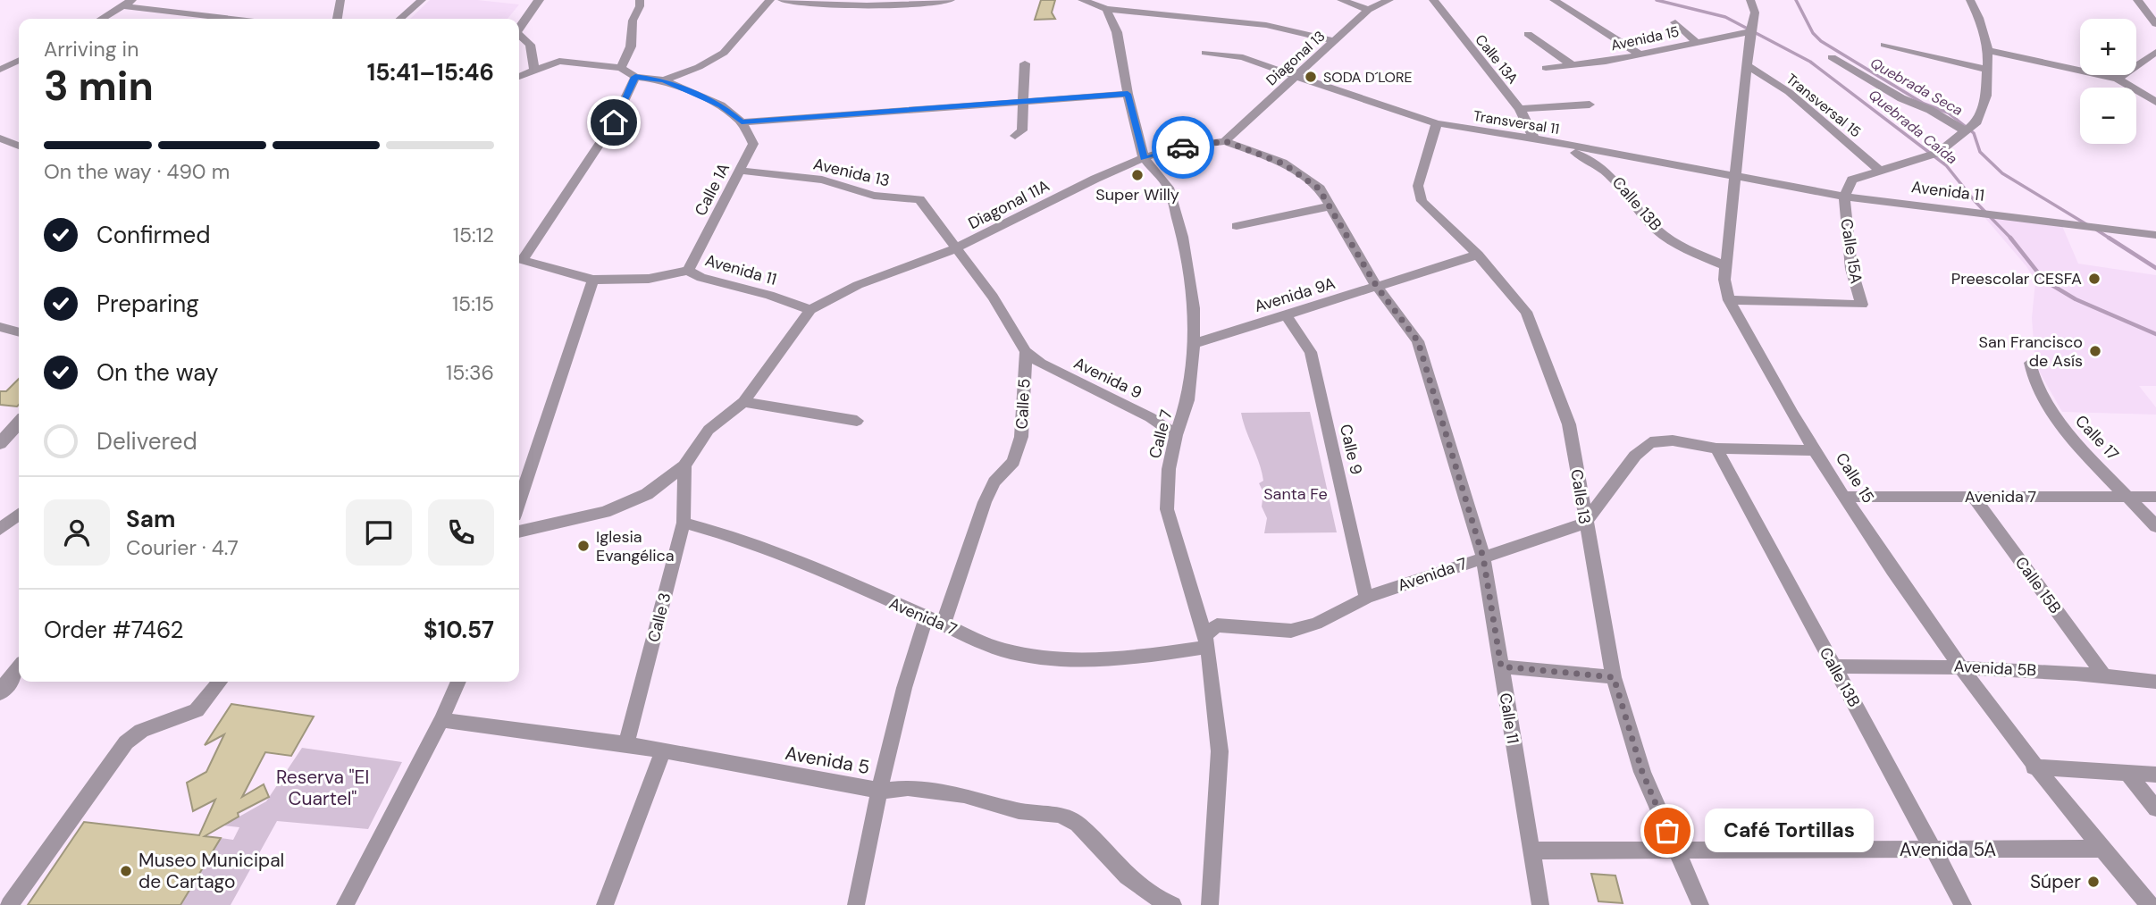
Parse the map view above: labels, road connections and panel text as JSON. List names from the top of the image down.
{
  "streets": {
    "street": [
      "Avenida 15",
      "Diagonal 13",
      "Calle 13A",
      "Transversal 15",
      "Transversal 11",
      "Avenida 13",
      "Calle 1A",
      "Avenida 11",
      "Calle 13B",
      "Diagonal 11A",
      "Calle 15A",
      "Avenida 9A",
      "Avenida 9",
      "Calle 5",
      "Calle 7",
      "Calle 17",
      "Calle 9",
      "Calle 15",
      "Calle 13",
      "Avenida 7",
      "Calle 15B",
      "Calle 3",
      "Avenida 5B",
      "Calle 11",
      "Avenida 5",
      "Avenida 5A"
    ]
  },
  "crossings": [
    ["Avenida 15", "Calle 15"],
    ["Diagonal 13", "Transversal 11"],
    ["Diagonal 13", "Diagonal 11A"],
    ["Diagonal 13", "Calle 11"],
    ["Calle 13A", "Transversal 11"],
    ["Transversal 15", "Calle 15"],
    ["Transversal 11", "Avenida 11"],
    ["Transversal 11", "Calle 13B"],
    ["Transversal 11", "Calle 15"],
    ["Transversal 11", "Calle 13"],
    ["Avenida 13", "Calle 1A"],
    ["Avenida 13", "Diagonal 11A"],
    ["Calle 1A", "Avenida 11"],
    ["Avenida 11", "Diagonal 11A"],
    ["Avenida 11", "Calle 15A"],
    ["Avenida 11", "Calle 15"],
    ["Calle 13B", "Calle 15"],
    ["Calle 13B", "Avenida 5B"],
    ["Calle 13B", "Avenida 5A"],
    ["Diagonal 11A", "Calle 7"],
    ["Diagonal 11A", "Calle 11"],
    ["Avenida 9A", "Calle 7"],
    ["Avenida 9A", "Calle 9"],
    ["Avenida 9A", "Calle 13"],
    ["Avenida 9A", "Calle 11"],
    ["Avenida 9", "Calle 5"],
    ["Avenida 9", "Calle 7"],
    ["Calle 5", "Avenida 7"],
    ["Calle 7", "Avenida 7"],
    ["Calle 17", "Avenida 7"],
    ["Calle 9", "Avenida 7"],
    ["Calle 15", "Avenida 7"],
    ["Calle 15", "Avenida 5B"],
    ["Calle 15", "Avenida 5A"],
    ["Calle 13", "Avenida 7"],
    ["Calle 13", "Avenida 5A"],
    ["Avenida 7", "Calle 15B"],
    ["Avenida 7", "Calle 3"],
    ["Avenida 7", "Calle 11"],
    ["Calle 15B", "Avenida 5B"],
    ["Calle 3", "Avenida 5"],
    ["Calle 11", "Avenida 5A"]
  ],
  "water": ["Quebrada Seca", "Quebrada Caída"],
  "parks": ["Santa Fe", "Reserva \"El Cuartel\""],
  "places": [
    "SODA D´LORE",
    "Super Willy",
    "Preescolar CESFA",
    "San Francisco de Asís",
    "Iglesia Evangélica",
    "Café Tortillas",
    "Museo Municipal de Cartago",
    "Súper"
  ],
  "page": {
    "map_buttons": ["+", "−"],
    "heading": ["3 min", "Arriving in", "15:41–15:46"],
    "panel": [
      "Sam",
      "Courier · 4.7",
      "Order #7462",
      "$10.57"
    ],
    "bar": "On the way · 490 m",
    "list": [
      ["Confirmed", "15:12"],
      ["Preparing", "15:15"],
      ["On the way", "15:36"],
      "Delivered"
    ],
    "bubble": "Café Tortillas"
  }
}
